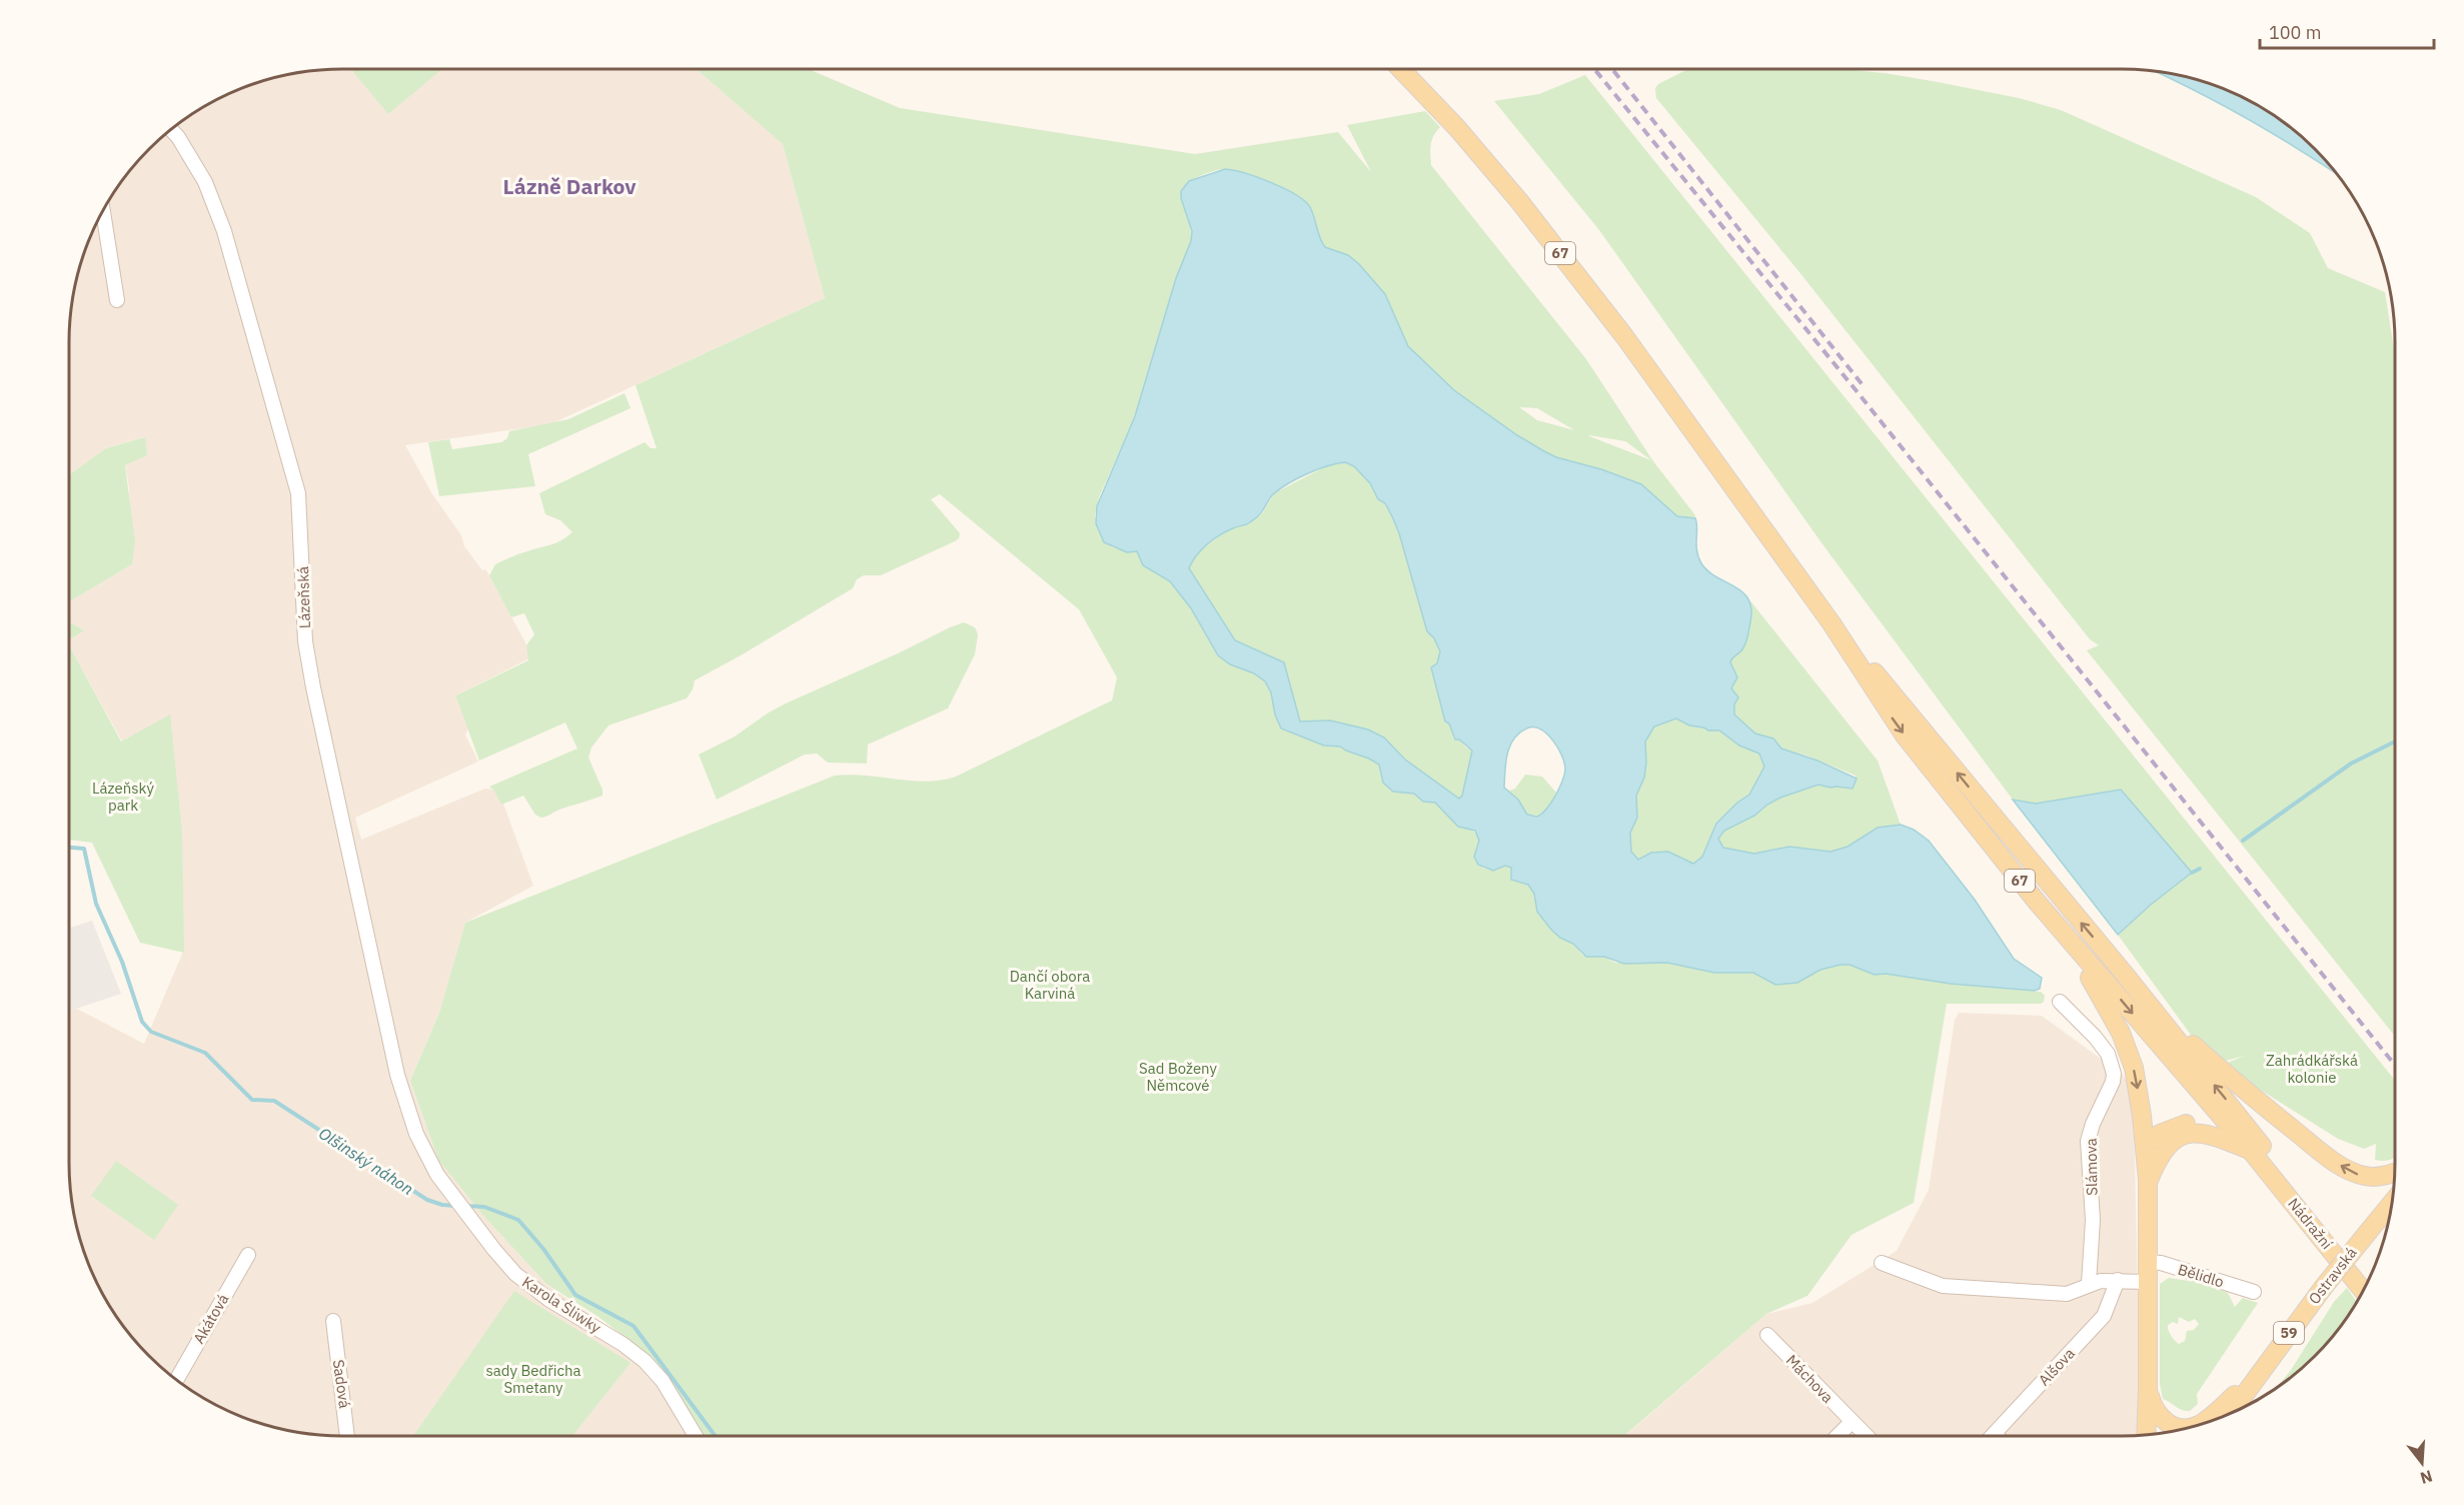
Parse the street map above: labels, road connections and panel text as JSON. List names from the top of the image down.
{
  "streets": {
    "main road": [
      "67",
      "Nádražní",
      "Ostravská",
      "59"
    ],
    "street": [
      "Lázeňská",
      "Slámova",
      "Bělidlo",
      "Karola Śliwky",
      "Akátová",
      "Alšova",
      "Máchova",
      "Sadová"
    ]
  },
  "crossings": [
    ["67", "Nádražní"],
    ["67", "Bělidlo"],
    ["Lázeňská", "Karola Śliwky"]
  ],
  "districts": ["Lázně Darkov"],
  "water": ["Olšinský náhon"],
  "parks": [
    "Lázeňský park",
    "Dančí obora Karviná",
    "Zahrádkářská kolonie",
    "Sad Boženy Němcové",
    "sady Bedřicha Smetany"
  ],
  "scale_bar": "100 m",
  "north": "bottom"
}
